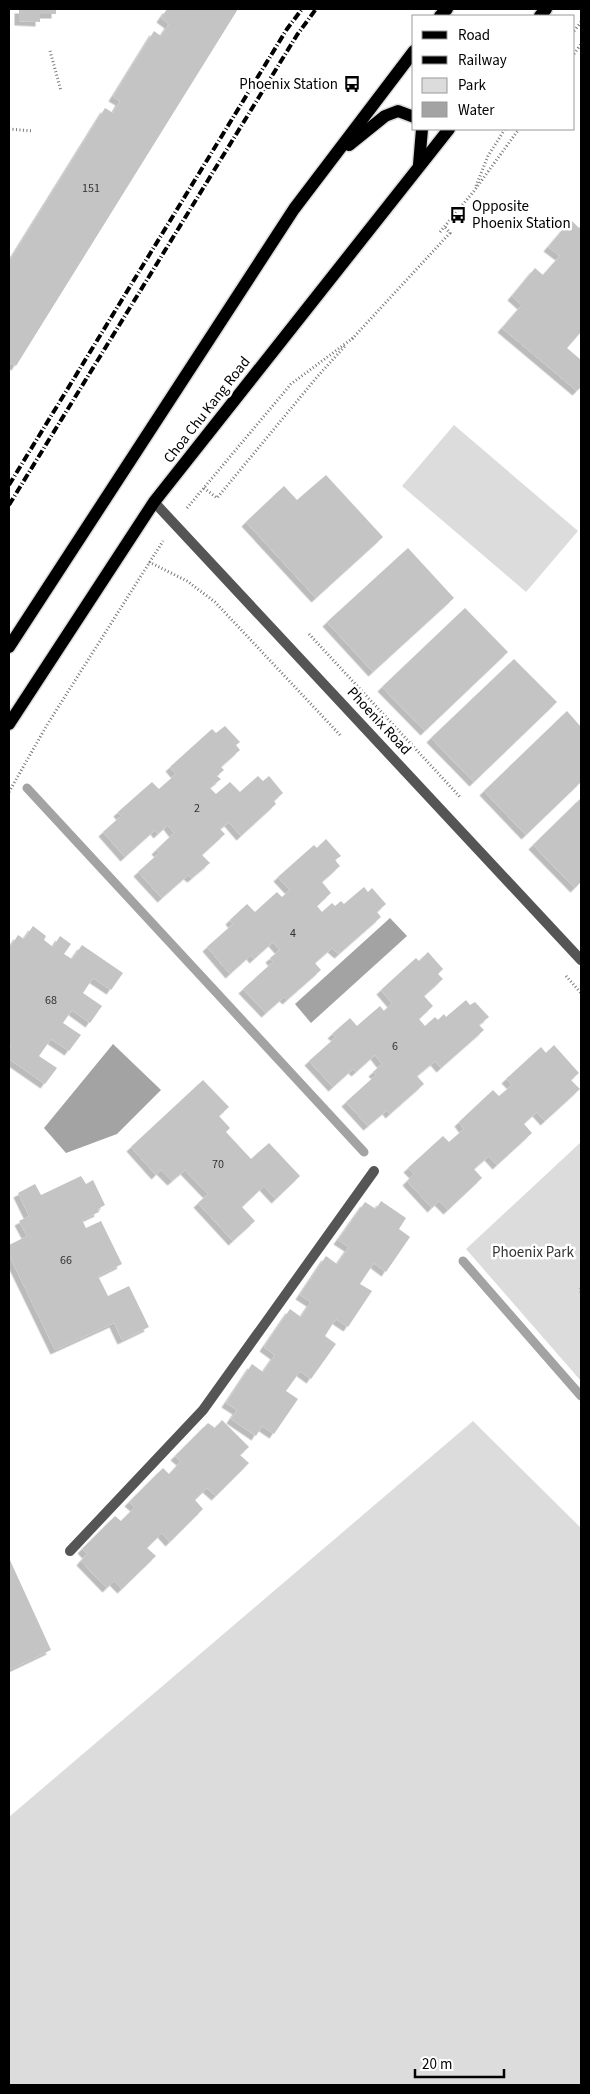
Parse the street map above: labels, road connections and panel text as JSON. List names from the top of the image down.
{
  "streets": {
    "main road": ["Choa Chu Kang Road"],
    "street": ["Phoenix Road"]
  },
  "crossings": [
    ["Choa Chu Kang Road", "Phoenix Road"]
  ],
  "parks": ["Phoenix Park"],
  "places": {
    "bus stop": ["Phoenix Station", "Opposite Phoenix Station"]
  },
  "house_numbers": [
    "151",
    "2",
    "4",
    "68",
    "6",
    "70",
    "66"
  ],
  "legend": [
    "Road",
    "Railway",
    "Park",
    "Water"
  ],
  "scale_bar": "20 m"
}
